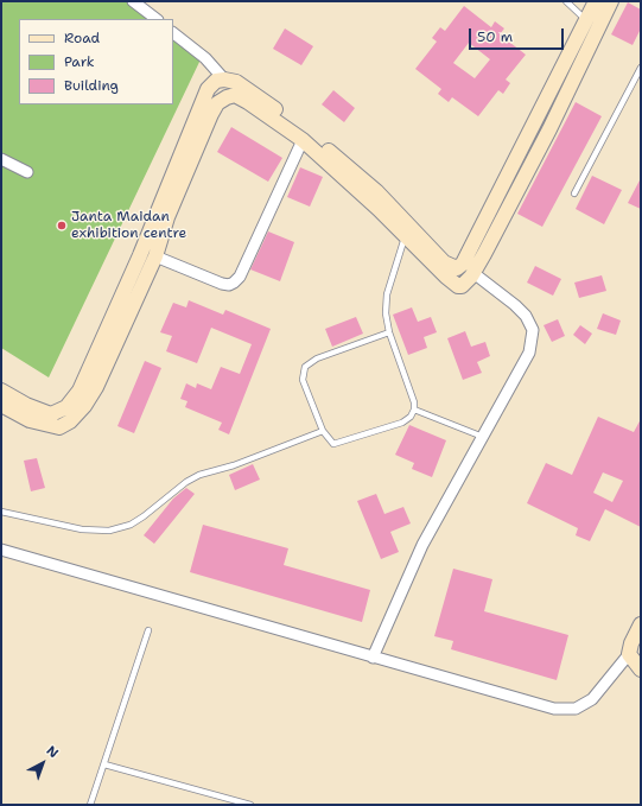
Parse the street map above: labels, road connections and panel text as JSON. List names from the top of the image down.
{
  "places": ["Janta Maidan exhibition centre"],
  "legend": ["Road", "Park", "Building"],
  "scale_bar": "50 m",
  "north": "top right"
}
